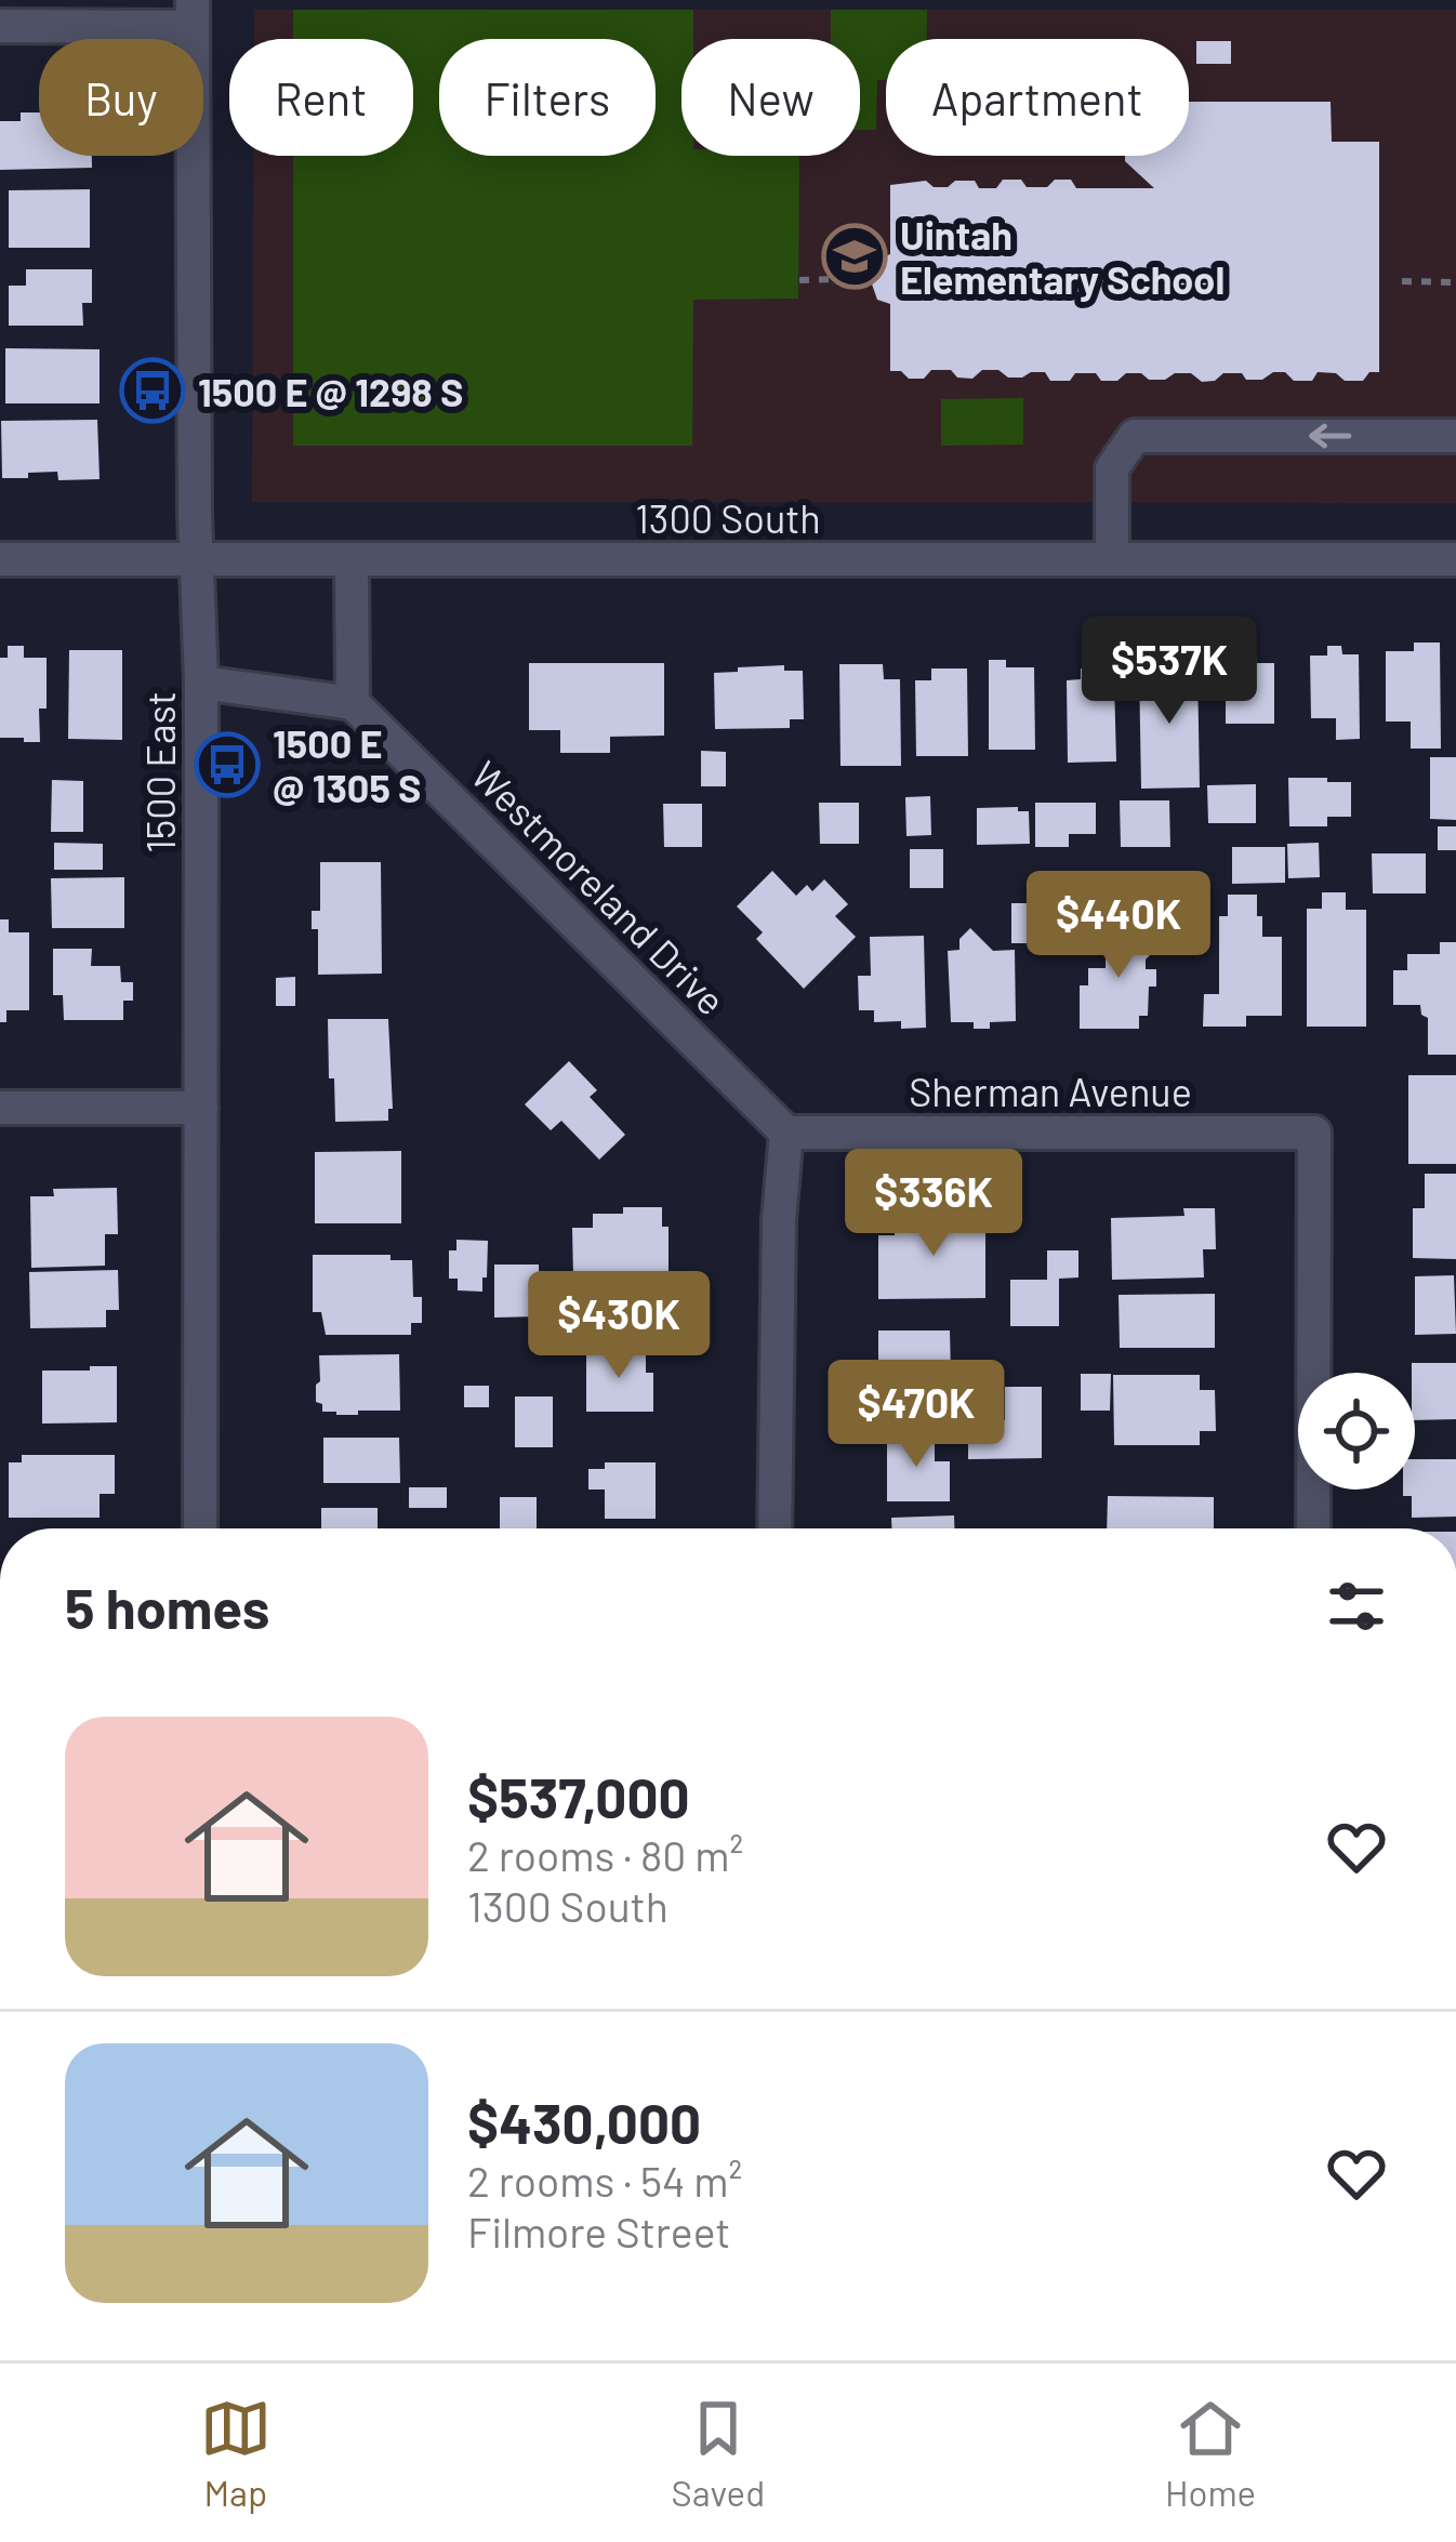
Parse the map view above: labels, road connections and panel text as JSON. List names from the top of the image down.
{
  "streets": {
    "street": [
      "1300 South",
      "1500 East",
      "Westmoreland Drive",
      "Sherman Avenue"
    ]
  },
  "crossings": [
    ["1300 South", "1500 East"],
    ["Westmoreland Drive", "Sherman Avenue"]
  ],
  "places": {
    "school or university": ["Uintah Elementary School"],
    "bus stop": ["1500 E @ 1298 S", "1500 E @ 1305 S"]
  },
  "page": {
    "chip": [
      "Buy",
      "Rent",
      "Filters",
      "New",
      "Apartment"
    ],
    "price": [
      "$537K",
      "$440K",
      "$336K",
      "$430K",
      "$470K"
    ],
    "heading": "5 homes",
    "list": [
      {
        "name": "$537,000",
        "note": "2 rooms · 80 m² · 1300 South"
      },
      {
        "name": "$430,000",
        "note": "2 rooms · 54 m² · Filmore Street"
      }
    ],
    "tabs": ["Map", "Saved", "Home"]
  }
}
